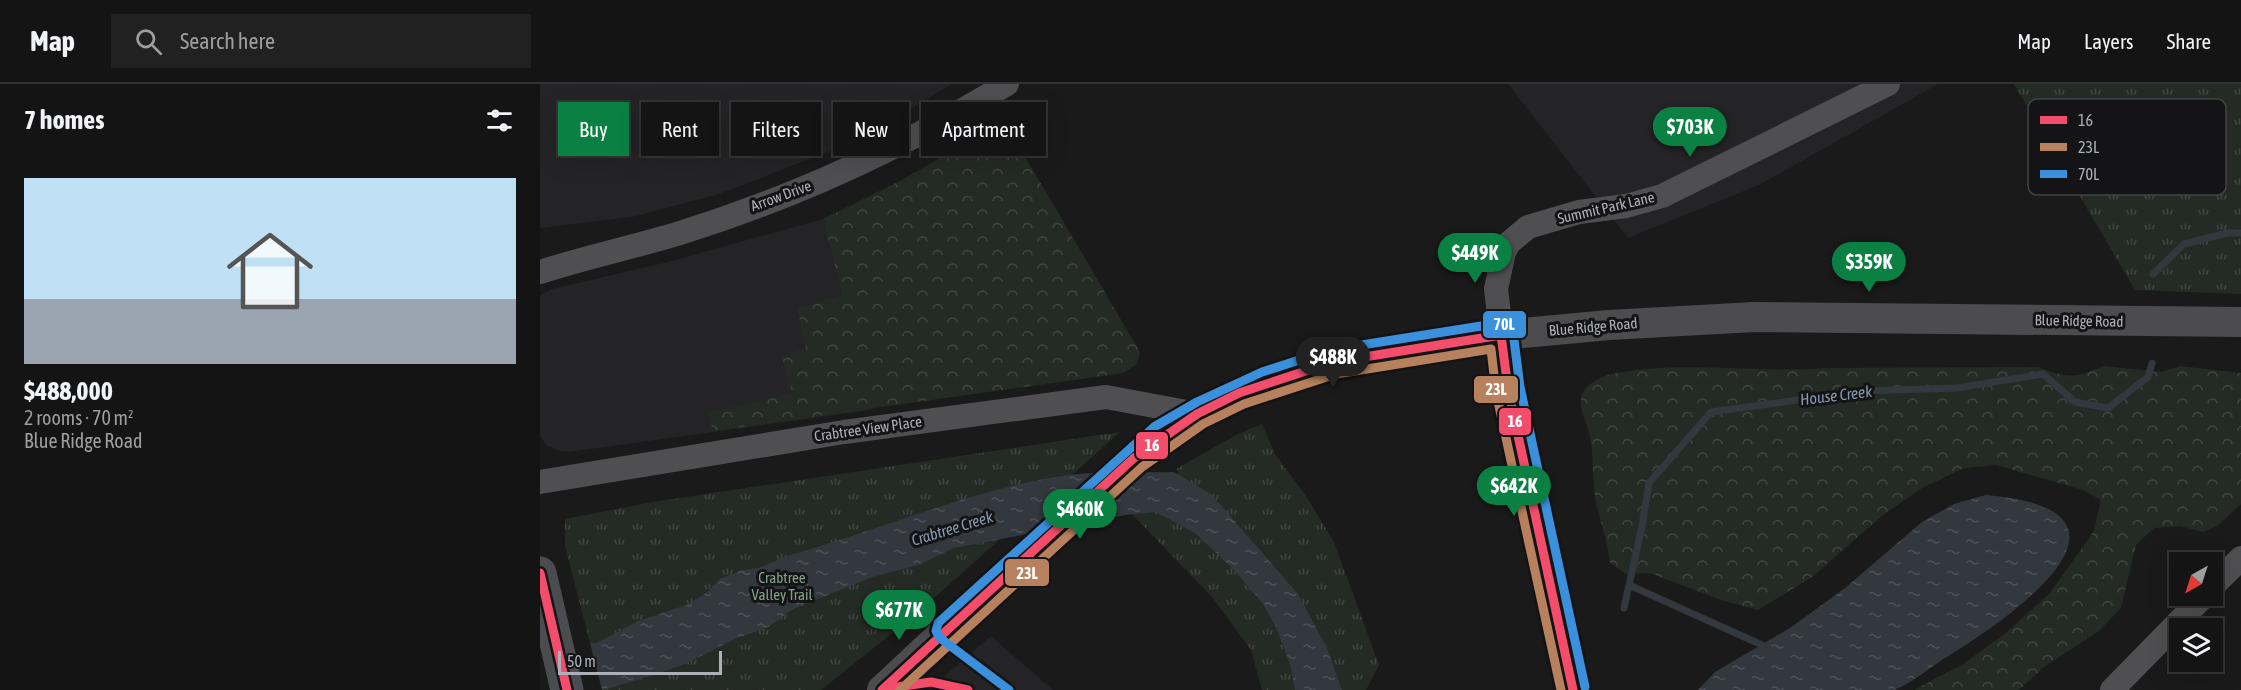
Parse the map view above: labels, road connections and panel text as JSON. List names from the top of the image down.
{
  "streets": {
    "main road": ["Blue Ridge Road"],
    "street": ["Arrow Drive", "Summit Park Lane", "Crabtree View Place"]
  },
  "crossings": [
    ["Summit Park Lane", "Blue Ridge Road"],
    ["Blue Ridge Road", "Crabtree View Place"]
  ],
  "water": ["House Creek", "Crabtree Creek"],
  "parks": ["Crabtree Valley Trail"],
  "lines": ["transit line 70L", "transit line 16", "transit line 23L"],
  "legend": ["16", "23L", "70L"],
  "scale_bar": "50 m",
  "north": "bottom left",
  "page": {
    "header": "Map",
    "search": "Search here",
    "nav": ["Map", "Layers", "Share"],
    "heading": "7 homes",
    "chip": [
      "Buy",
      "Rent",
      "Filters",
      "New",
      "Apartment"
    ],
    "price": [
      "$703K",
      "$449K",
      "$359K",
      "$488K",
      "$642K",
      "$460K",
      "$677K"
    ],
    "list": [
      {
        "name": "$488,000",
        "note": "2 rooms · 70 m² · Blue Ridge Road"
      }
    ],
    "scale": "50 m"
  }
}
